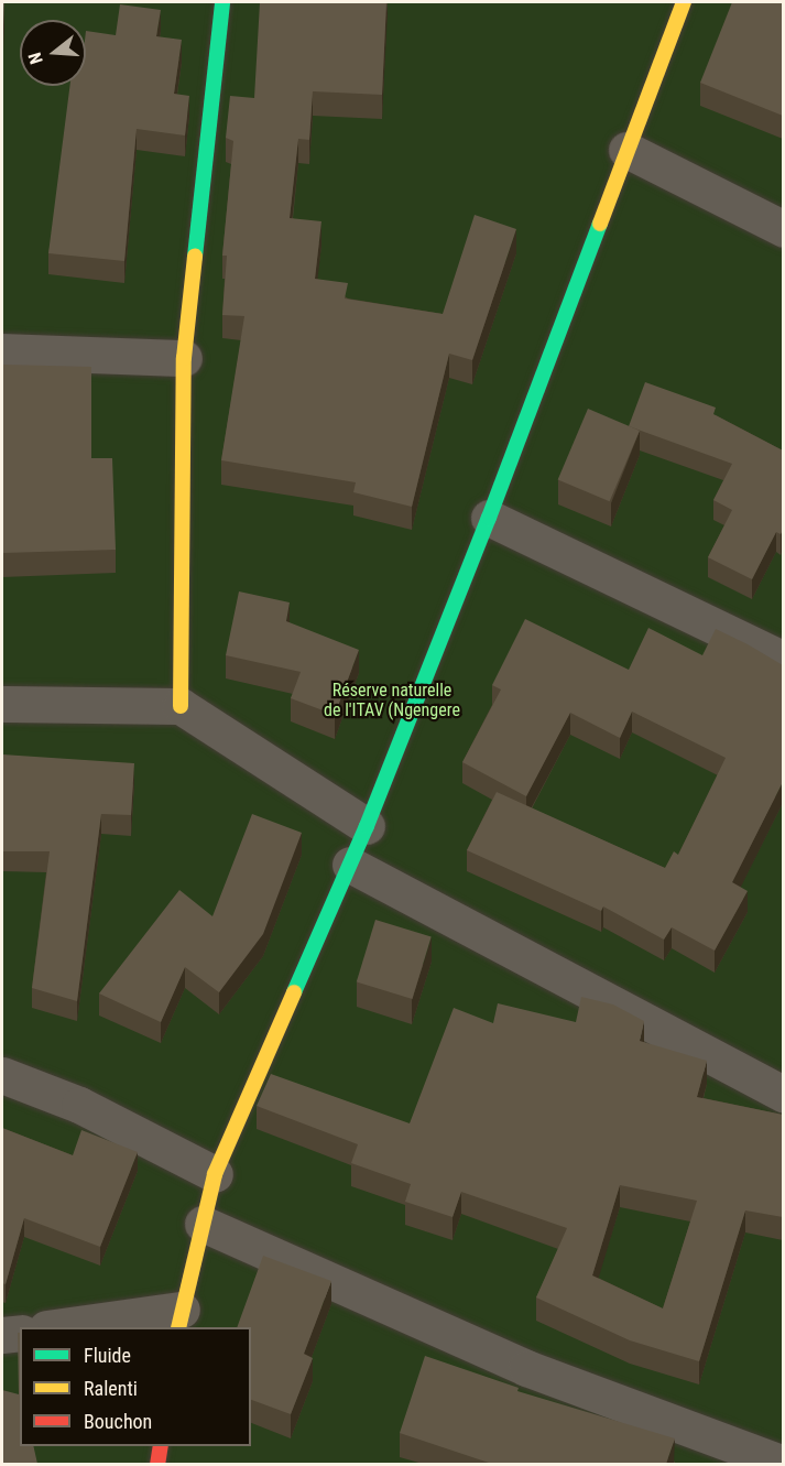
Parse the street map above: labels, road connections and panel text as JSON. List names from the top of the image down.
{
  "parks": ["Réserve naturelle de l'ITAV (Ngengere"],
  "legend": ["Fluide", "Ralenti", "Bouchon"],
  "north": "left"
}
